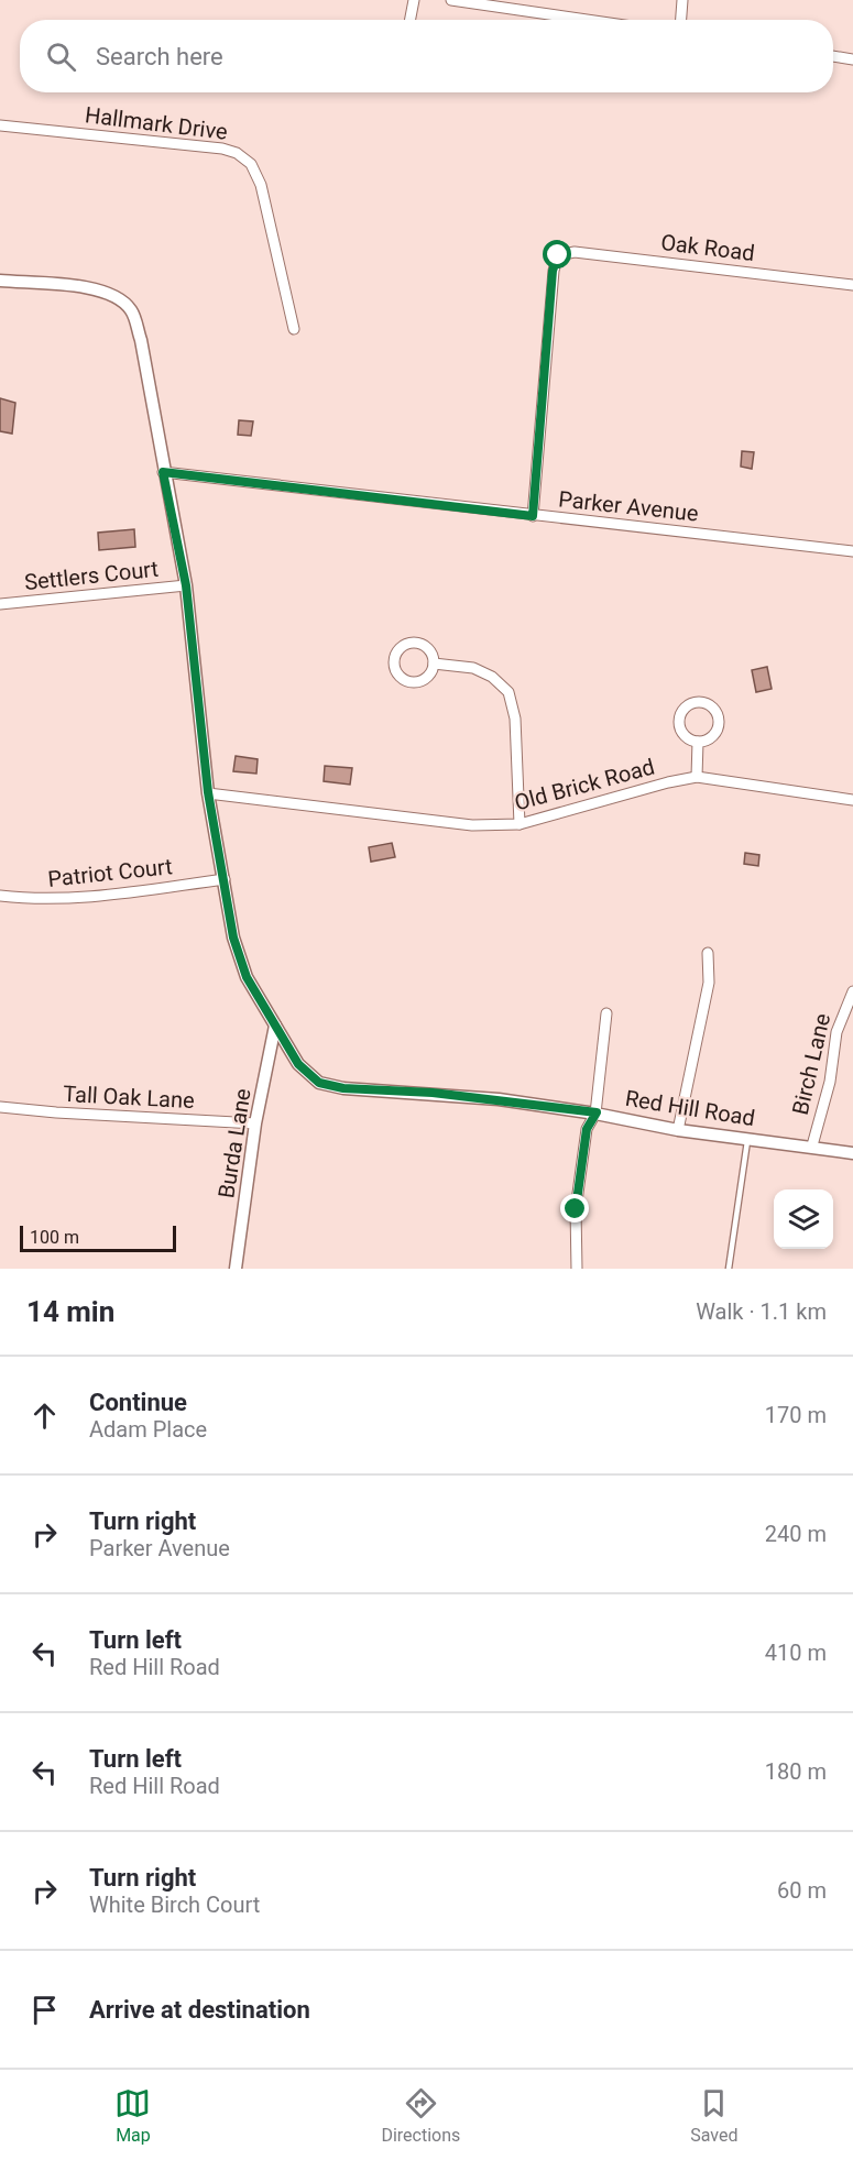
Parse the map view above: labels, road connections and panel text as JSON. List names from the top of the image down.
{
  "streets": {
    "street": [
      "Hallmark Drive",
      "Oak Road",
      "Parker Avenue",
      "Settlers Court",
      "Old Brick Road",
      "Patriot Court",
      "Birch Lane",
      "Tall Oak Lane",
      "Red Hill Road",
      "Burda Lane"
    ]
  },
  "crossings": [
    ["Oak Road", "Parker Avenue"],
    ["Parker Avenue", "Red Hill Road"],
    ["Settlers Court", "Red Hill Road"],
    ["Old Brick Road", "Red Hill Road"],
    ["Patriot Court", "Red Hill Road"],
    ["Birch Lane", "Red Hill Road"],
    ["Tall Oak Lane", "Burda Lane"],
    ["Red Hill Road", "Burda Lane"]
  ],
  "scale_bar": "100 m",
  "page": {
    "search": "Search here",
    "scale": "100 m",
    "heading": ["14 min", "Walk · 1.1 km"],
    "list": [
      ["Continue", "Adam Place", "170 m"],
      ["Turn right", "Parker Avenue", "240 m"],
      ["Turn left", "Red Hill Road", "410 m"],
      ["Turn left", "Red Hill Road", "180 m"],
      ["Turn right", "White Birch Court", "60 m"],
      "Arrive at destination"
    ],
    "nav": ["Map", "Directions", "Saved"]
  }
}
